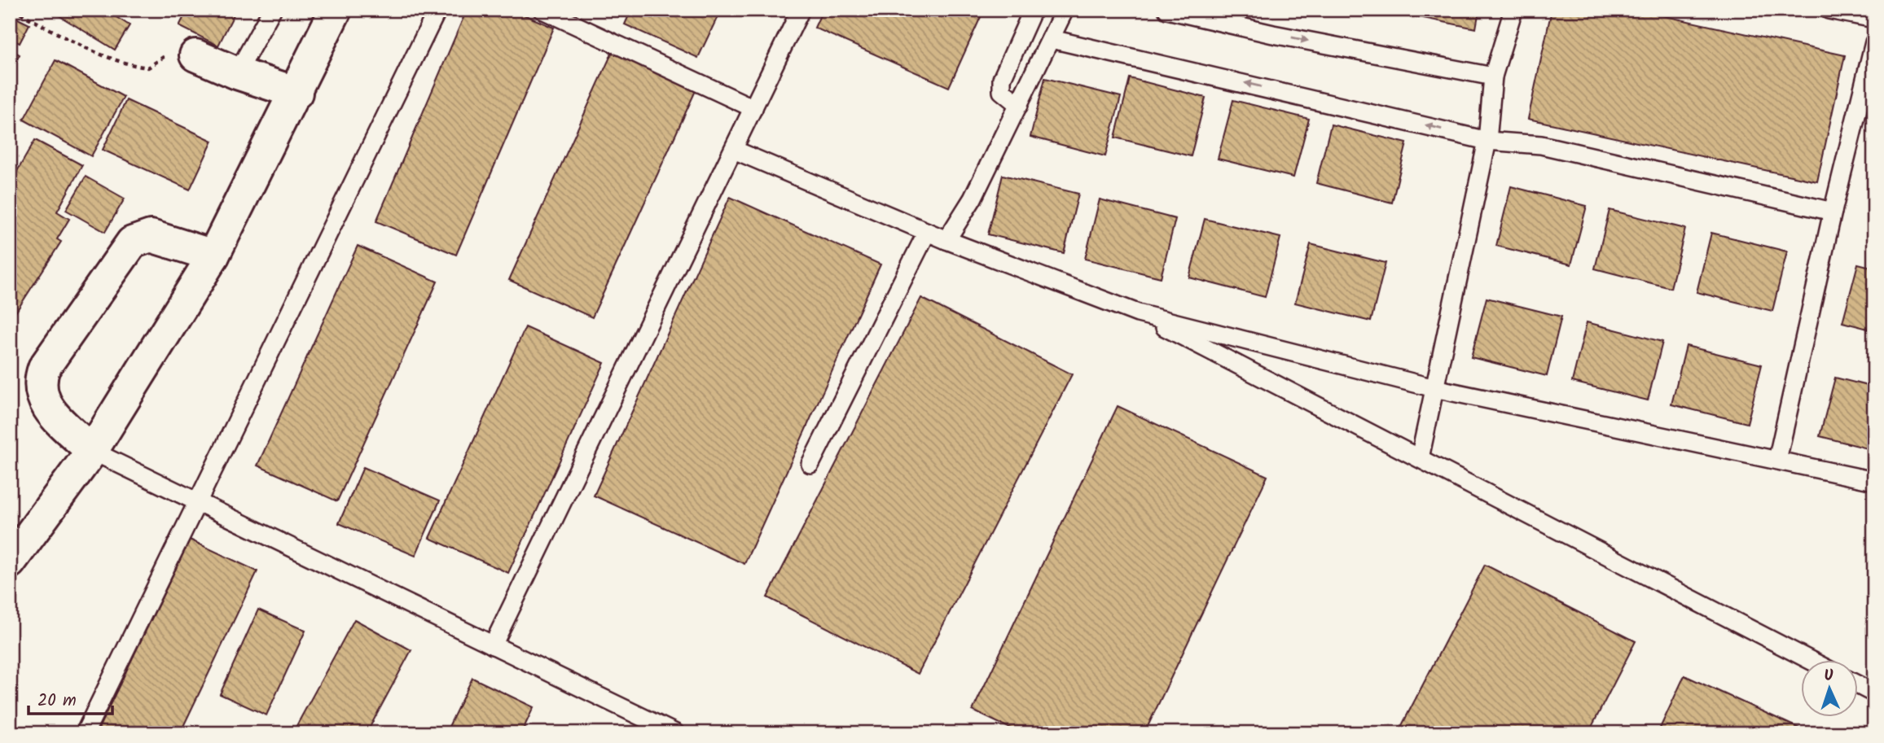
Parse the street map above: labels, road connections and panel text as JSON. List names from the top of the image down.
{
  "scale_bar": "20 m",
  "north": "top"
}
